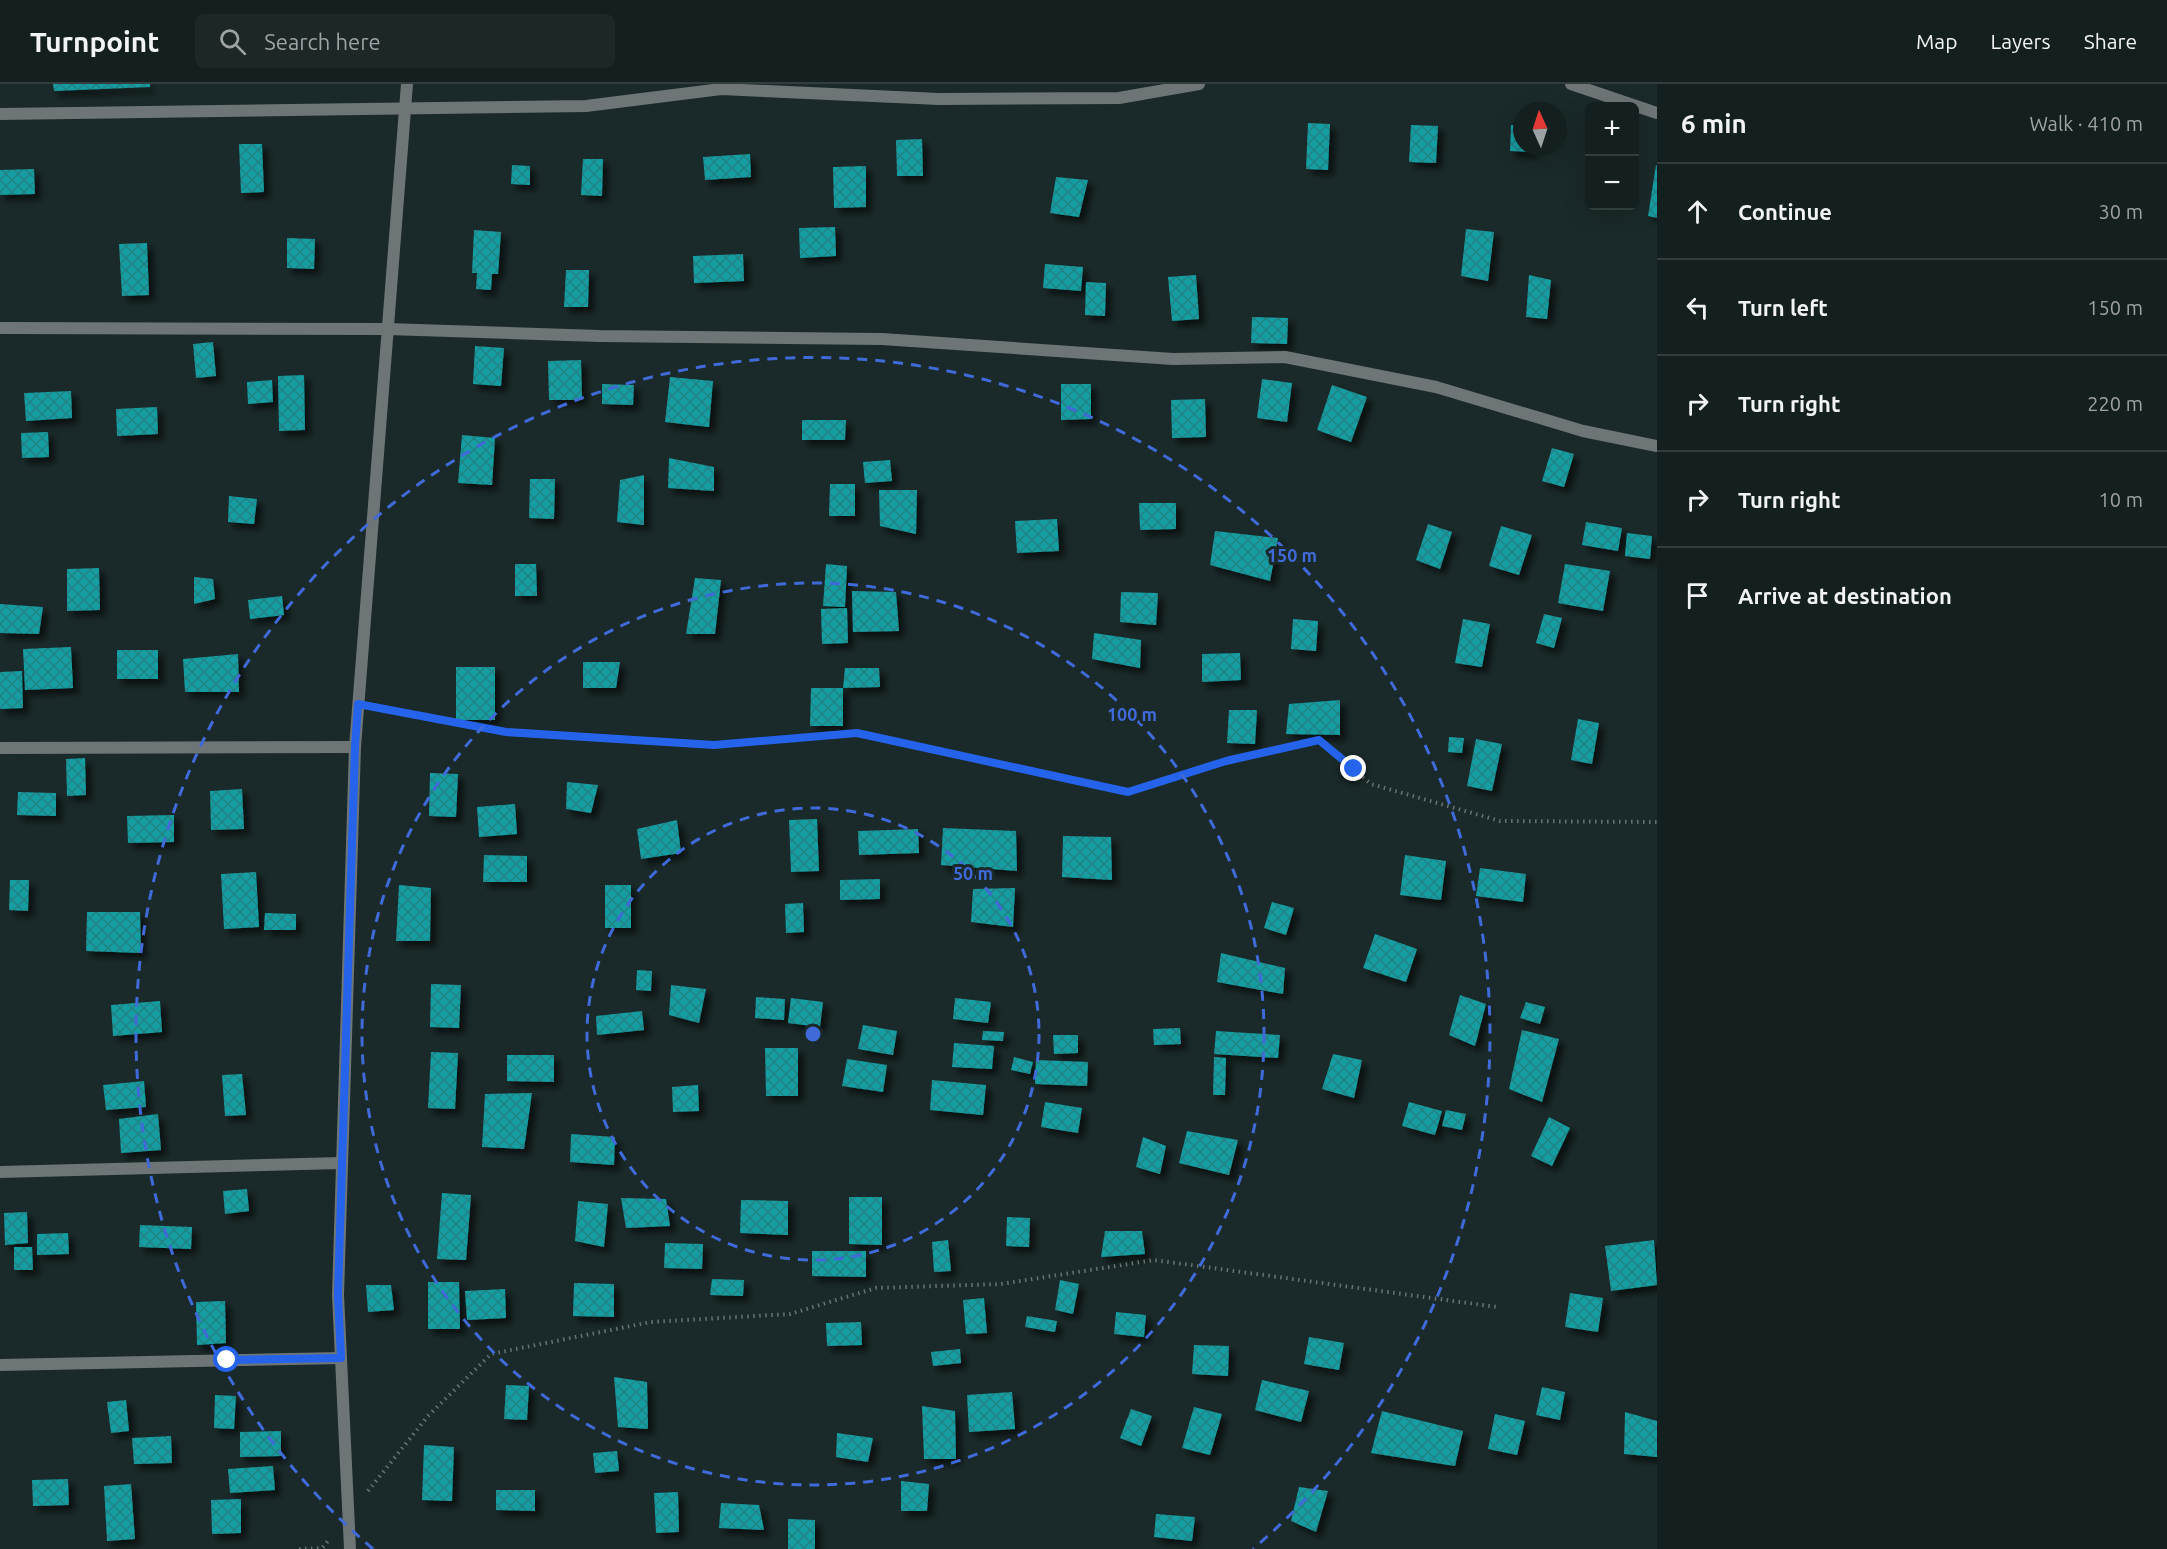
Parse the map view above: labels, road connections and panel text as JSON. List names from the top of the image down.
{
  "north": "top",
  "page": {
    "header": "Turnpoint",
    "search": "Search here",
    "nav": ["Map", "Layers", "Share"],
    "heading": ["6 min", "Walk · 410 m"],
    "map_buttons": ["+", "−"],
    "list": [
      ["Continue", "30 m"],
      ["Turn left", "150 m"],
      ["Turn right", "220 m"],
      ["Turn right", "10 m"],
      "Arrive at destination"
    ]
  },
  "rings": ["150 m", "100 m", "50 m"]
}
